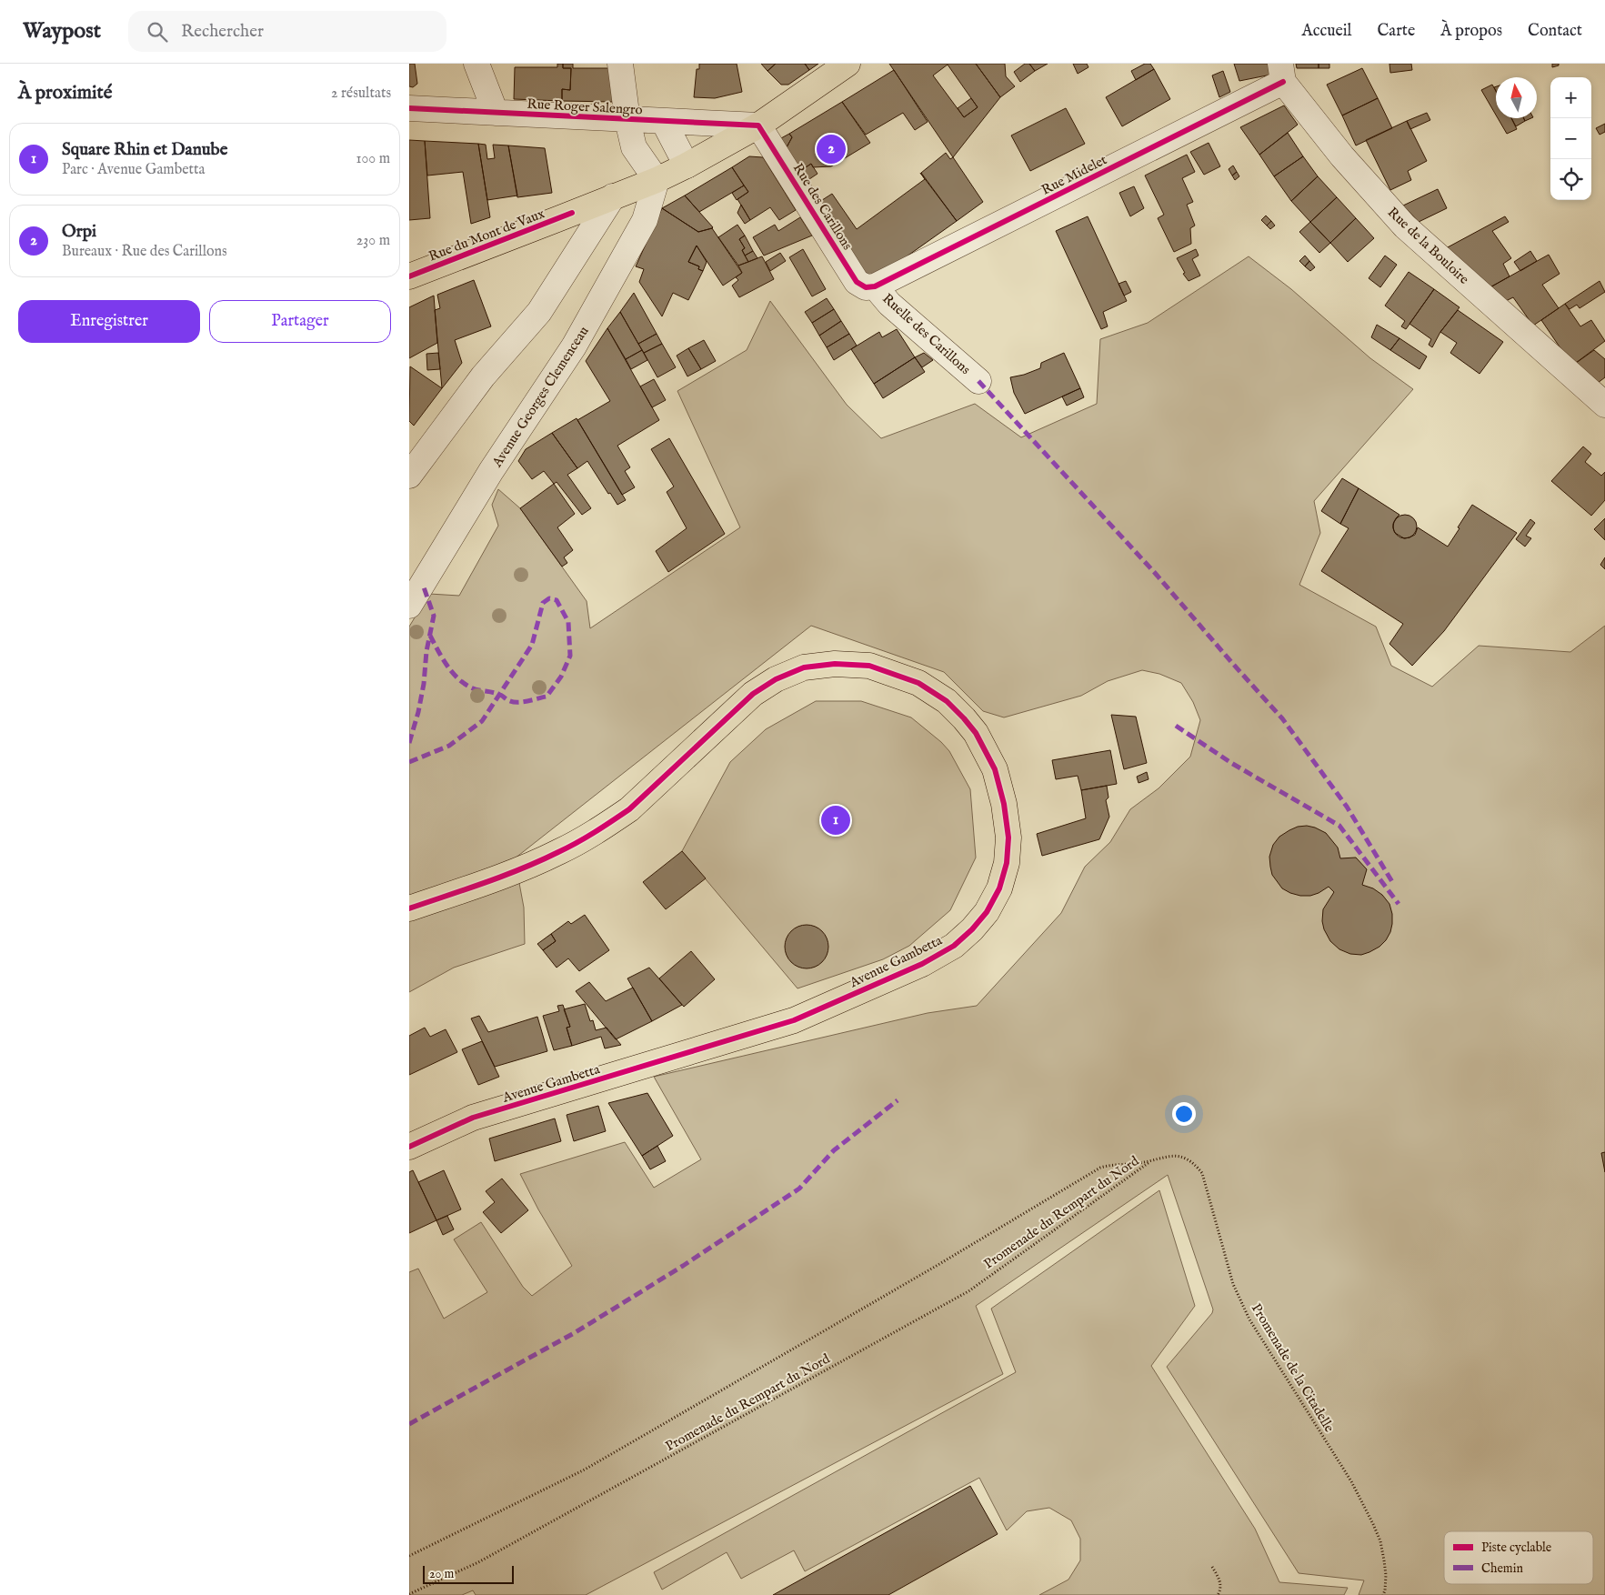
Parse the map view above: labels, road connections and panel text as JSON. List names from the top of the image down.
{
  "streets": {
    "main road": ["Rue du Mont de Vaux", "Avenue Gambetta"],
    "street": [
      "Rue Roger Salengro",
      "Rue Midelet",
      "Rue des Carillons",
      "Rue de la Bouloire",
      "Ruelle des Carillons",
      "Avenue Georges Clemenceau"
    ],
    "path": ["Promenade du Rempart du Nord", "Promenade de la Citadelle"]
  },
  "crossings": [
    ["Rue Roger Salengro", "Rue des Carillons"],
    ["Rue Roger Salengro", "Rue du Mont de Vaux"],
    ["Rue Midelet", "Rue des Carillons"],
    ["Rue Midelet", "Rue de la Bouloire"],
    ["Rue Midelet", "Ruelle des Carillons"],
    ["Rue des Carillons", "Rue du Mont de Vaux"],
    ["Rue des Carillons", "Ruelle des Carillons"],
    ["Rue du Mont de Vaux", "Avenue Georges Clemenceau"],
    ["Promenade du Rempart du Nord", "Promenade de la Citadelle"]
  ],
  "legend": ["Piste cyclable", "Chemin"],
  "scale_bar": "20 m",
  "north": "top",
  "page": {
    "header": "Waypost",
    "search": "Rechercher",
    "nav": [
      "Accueil",
      "Carte",
      "À propos",
      "Contact"
    ],
    "heading": ["À proximité", "2 résultats"],
    "map_buttons": ["+", "−"],
    "list": [
      {
        "mark": "1",
        "name": "Square Rhin et Danube",
        "note": "Parc · Avenue Gambetta",
        "value": "100 m"
      },
      {
        "mark": "2",
        "name": "Orpi",
        "note": "Bureaux · Rue des Carillons",
        "value": "230 m"
      }
    ],
    "pins": ["2", "1"],
    "buttons": ["Enregistrer", "Partager"],
    "scale": "20 m"
  }
}
